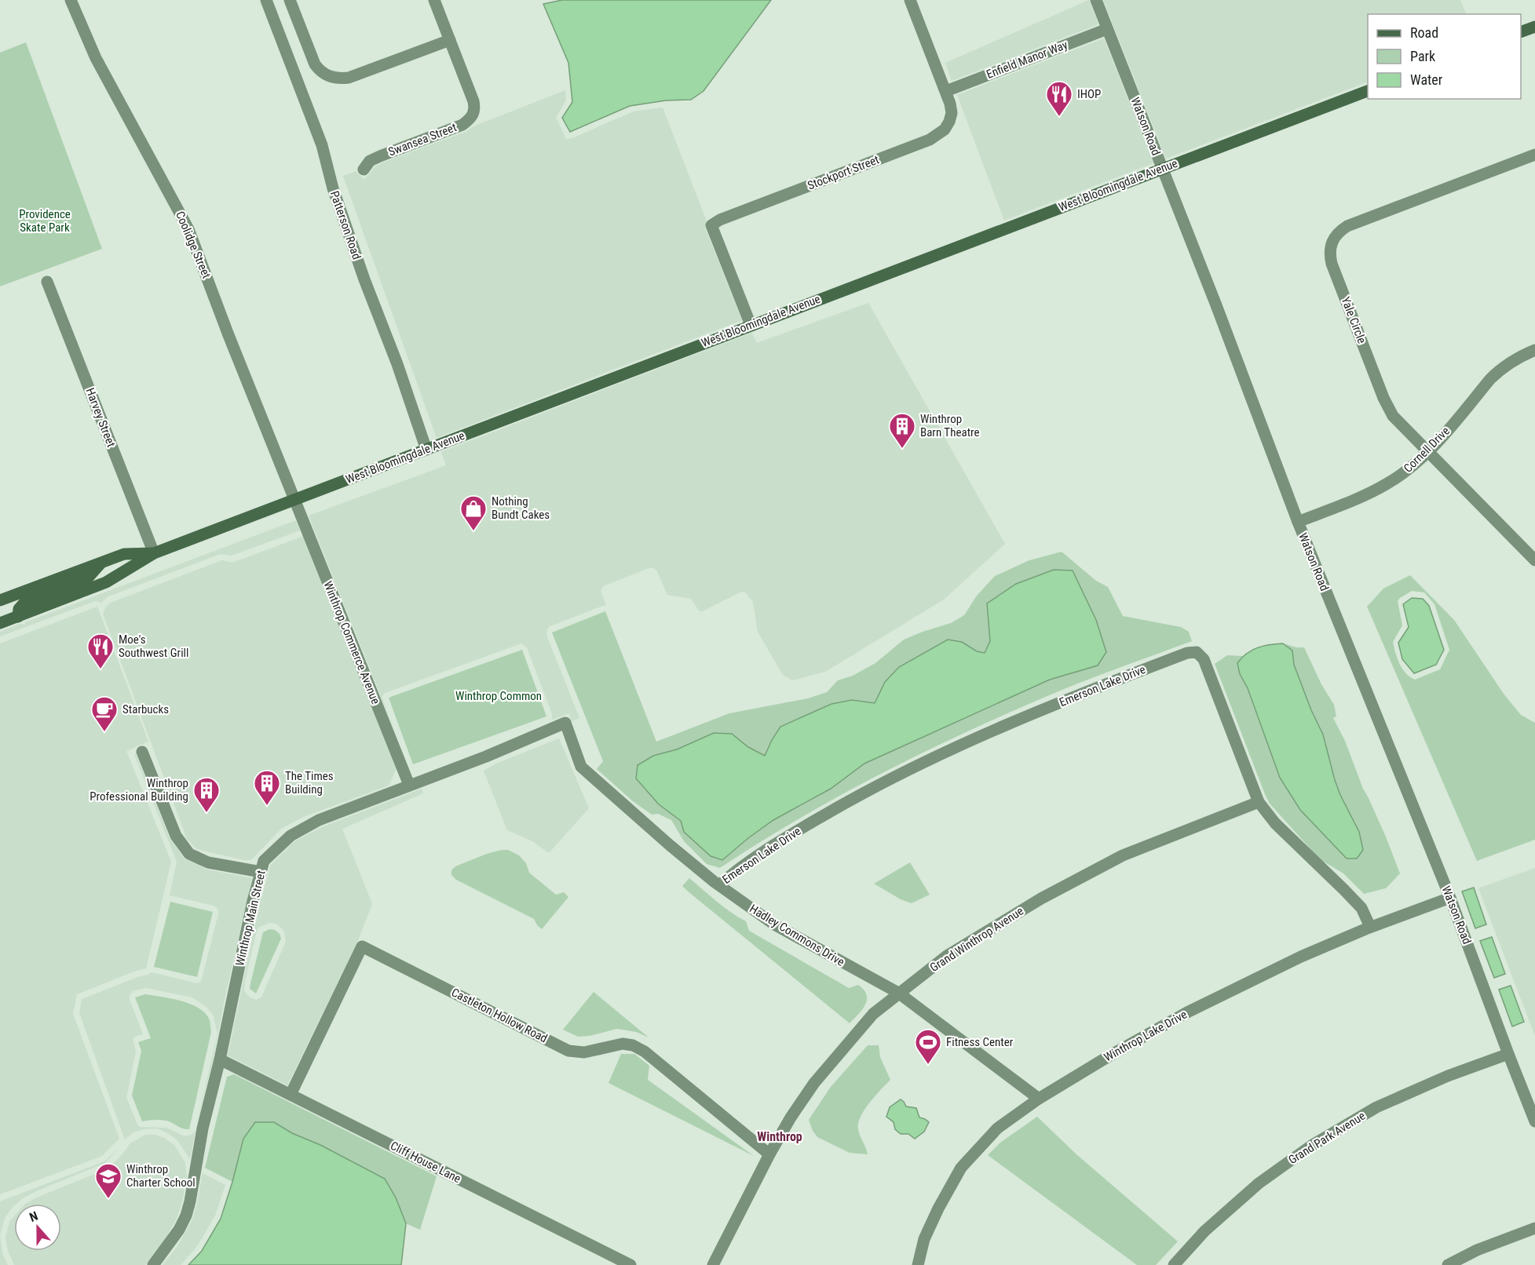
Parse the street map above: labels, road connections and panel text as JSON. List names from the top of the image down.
{
  "streets": {
    "main road": ["West Bloomingdale Avenue"],
    "street": [
      "Enfield Manor Way",
      "Watson Road",
      "Swansea Street",
      "Stockport Street",
      "Patterson Road",
      "Coolidge Street",
      "Yale Circle",
      "Harvey Street",
      "Cornell Drive",
      "Winthrop Commerce Avenue",
      "Emerson Lake Drive",
      "Winthrop Main Street",
      "Hadley Commons Drive",
      "Grand Winthrop Avenue",
      "Castleton Hollow Road",
      "Winthrop Lake Drive",
      "Grand Park Avenue",
      "Cliff House Lane"
    ]
  },
  "crossings": [
    ["Enfield Manor Way", "Watson Road"],
    ["Enfield Manor Way", "Stockport Street"],
    ["Watson Road", "West Bloomingdale Avenue"],
    ["Watson Road", "Cornell Drive"],
    ["Watson Road", "Winthrop Lake Drive"],
    ["Watson Road", "Grand Park Avenue"],
    ["Stockport Street", "West Bloomingdale Avenue"],
    ["West Bloomingdale Avenue", "Patterson Road"],
    ["West Bloomingdale Avenue", "Coolidge Street"],
    ["West Bloomingdale Avenue", "Harvey Street"],
    ["West Bloomingdale Avenue", "Winthrop Commerce Avenue"],
    ["Coolidge Street", "Winthrop Commerce Avenue"],
    ["Yale Circle", "Cornell Drive"],
    ["Winthrop Commerce Avenue", "Winthrop Main Street"],
    ["Emerson Lake Drive", "Hadley Commons Drive"],
    ["Emerson Lake Drive", "Grand Winthrop Avenue"],
    ["Emerson Lake Drive", "Winthrop Lake Drive"],
    ["Winthrop Main Street", "Hadley Commons Drive"],
    ["Winthrop Main Street", "Cliff House Lane"],
    ["Hadley Commons Drive", "Grand Winthrop Avenue"],
    ["Hadley Commons Drive", "Winthrop Lake Drive"],
    ["Grand Winthrop Avenue", "Castleton Hollow Road"],
    ["Castleton Hollow Road", "Cliff House Lane"]
  ],
  "districts": ["Winthrop"],
  "parks": ["Providence Skate Park", "Winthrop Common"],
  "places": {
    "restaurant": ["IHOP", "Moe's Southwest Grill"],
    "building": ["Winthrop Barn Theatre", "The Times Building", "Winthrop Professional Building"],
    "shop": ["Nothing Bundt Cakes"],
    "cafe": ["Starbucks"],
    "sports": ["Fitness Center"],
    "school or university": ["Winthrop Charter School"]
  },
  "legend": ["Road", "Park", "Water"],
  "north": "top"
}
